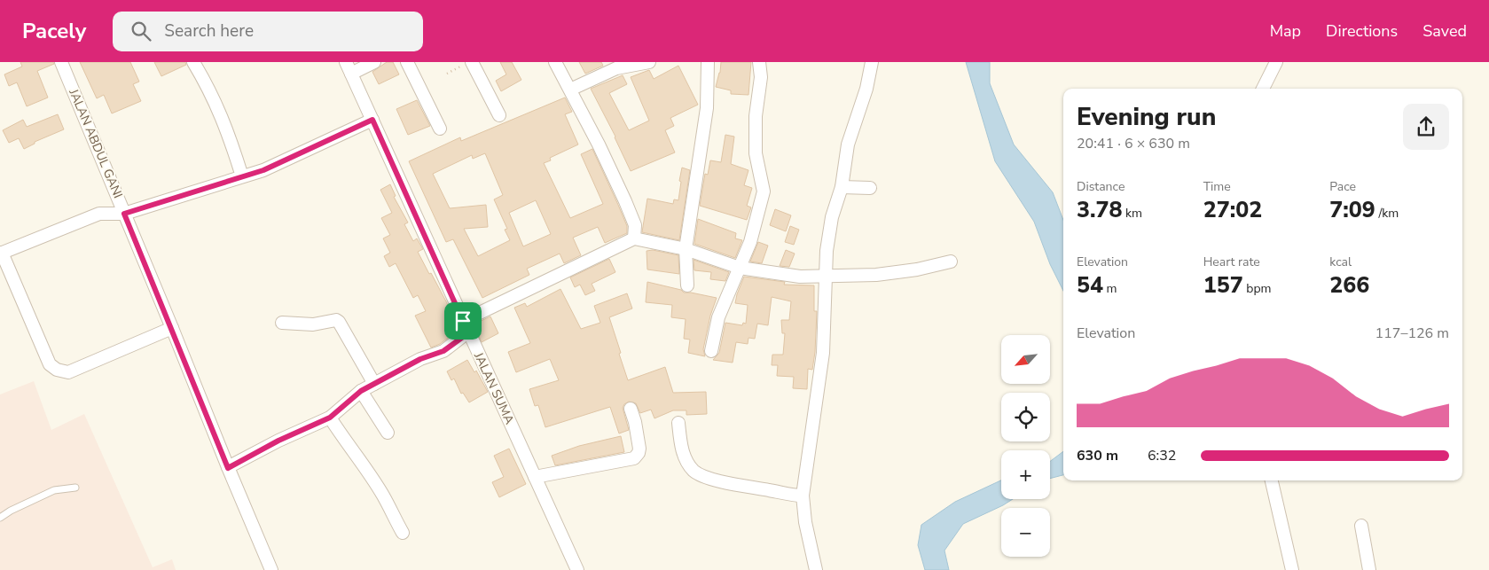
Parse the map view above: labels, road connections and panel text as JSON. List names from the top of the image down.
{
  "streets": {
    "street": ["JALAN ABDUL GANI", "JALAN SUMA"]
  },
  "north": "bottom left",
  "page": {
    "header": "Pacely",
    "search": "Search here",
    "nav": ["Map", "Directions", "Saved"],
    "heading": ["Evening run", "20:41 · 6 × 630 m"],
    "stats": [
      ["Distance", "3.78 km"],
      ["Time", "27:02"],
      ["Pace", "7:09 /km"],
      ["Elevation", "54 m"],
      ["Heart rate", "157 bpm"],
      ["kcal", "266"]
    ],
    "chart": ["Elevation", "117–126 m"],
    "map_buttons": ["+", "−"],
    "list": [
      {
        "name": "630 m",
        "note": "6:32"
      }
    ]
  }
}
